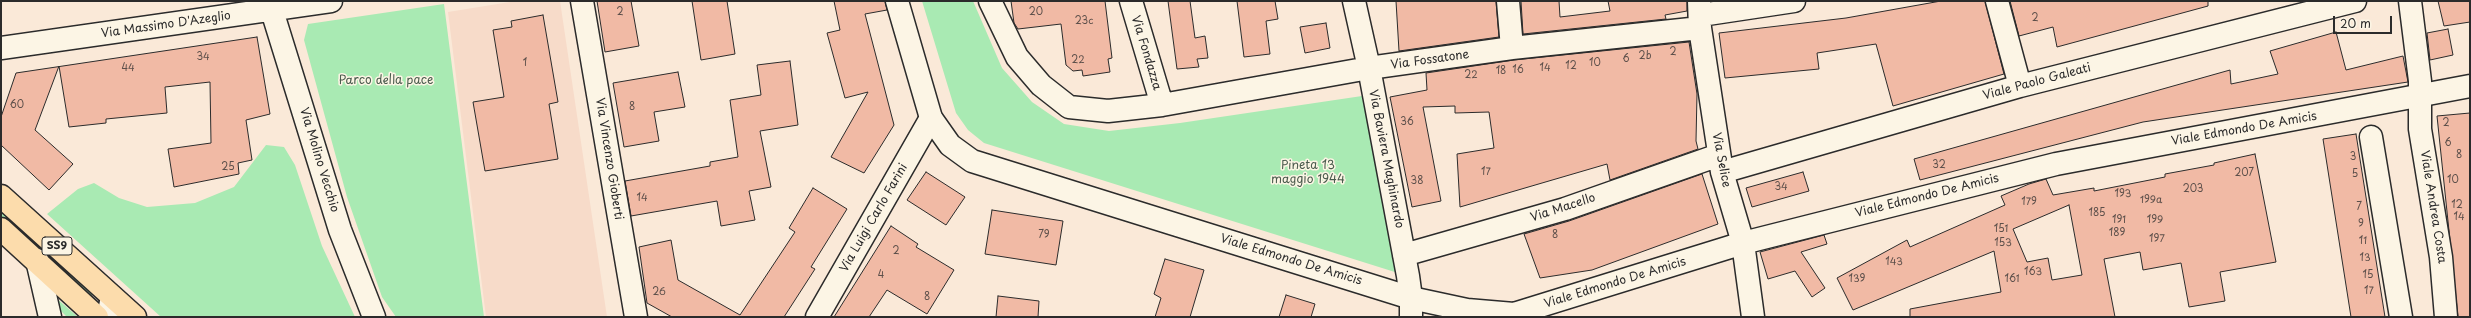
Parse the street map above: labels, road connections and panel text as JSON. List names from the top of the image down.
{
  "streets": {
    "main road": ["SS9"],
    "street": [
      "Via Massimo D'Azeglio",
      "Via Fondazza",
      "Via Fossatone",
      "Viale Paolo Galeati",
      "Viale Edmondo De Amicis",
      "Via Vincenzo Gioberti",
      "Via Baviera Maghinardo",
      "Via Molino Vecchio",
      "Via Selice",
      "Viale Andrea Costa",
      "Via Macello",
      "Via Luigi Carlo Farini"
    ]
  },
  "crossings": [
    ["Via Massimo D'Azeglio", "Via Molino Vecchio"],
    ["Via Fondazza", "Via Fossatone"],
    ["Via Fossatone", "Via Baviera Maghinardo"],
    ["Via Fossatone", "Via Selice"],
    ["Viale Paolo Galeati", "Via Selice"],
    ["Viale Paolo Galeati", "Via Macello"],
    ["Viale Edmondo De Amicis", "Via Baviera Maghinardo"],
    ["Viale Edmondo De Amicis", "Via Selice"],
    ["Viale Edmondo De Amicis", "Viale Andrea Costa"],
    ["Viale Edmondo De Amicis", "Via Luigi Carlo Farini"],
    ["Via Baviera Maghinardo", "Via Macello"],
    ["Via Selice", "Via Macello"]
  ],
  "parks": ["Parco della pace", "Pineta 13 maggio 1944"],
  "house_numbers": [
    "2",
    "20",
    "2",
    "23c",
    "2",
    "2b",
    "34",
    "6",
    "22",
    "1",
    "10",
    "12",
    "44",
    "14",
    "16",
    "18",
    "22",
    "60",
    "8",
    "36",
    "2",
    "6",
    "8",
    "3",
    "32",
    "25",
    "17",
    "207",
    "5",
    "10",
    "38",
    "34",
    "203",
    "193",
    "14",
    "199a",
    "179",
    "12",
    "7",
    "185",
    "14",
    "191",
    "199",
    "9",
    "151",
    "189",
    "79",
    "8",
    "197",
    "11",
    "153",
    "2",
    "13",
    "143",
    "163",
    "4",
    "15",
    "139",
    "161",
    "17",
    "26",
    "8"
  ],
  "scale_bar": "20 m"
}
